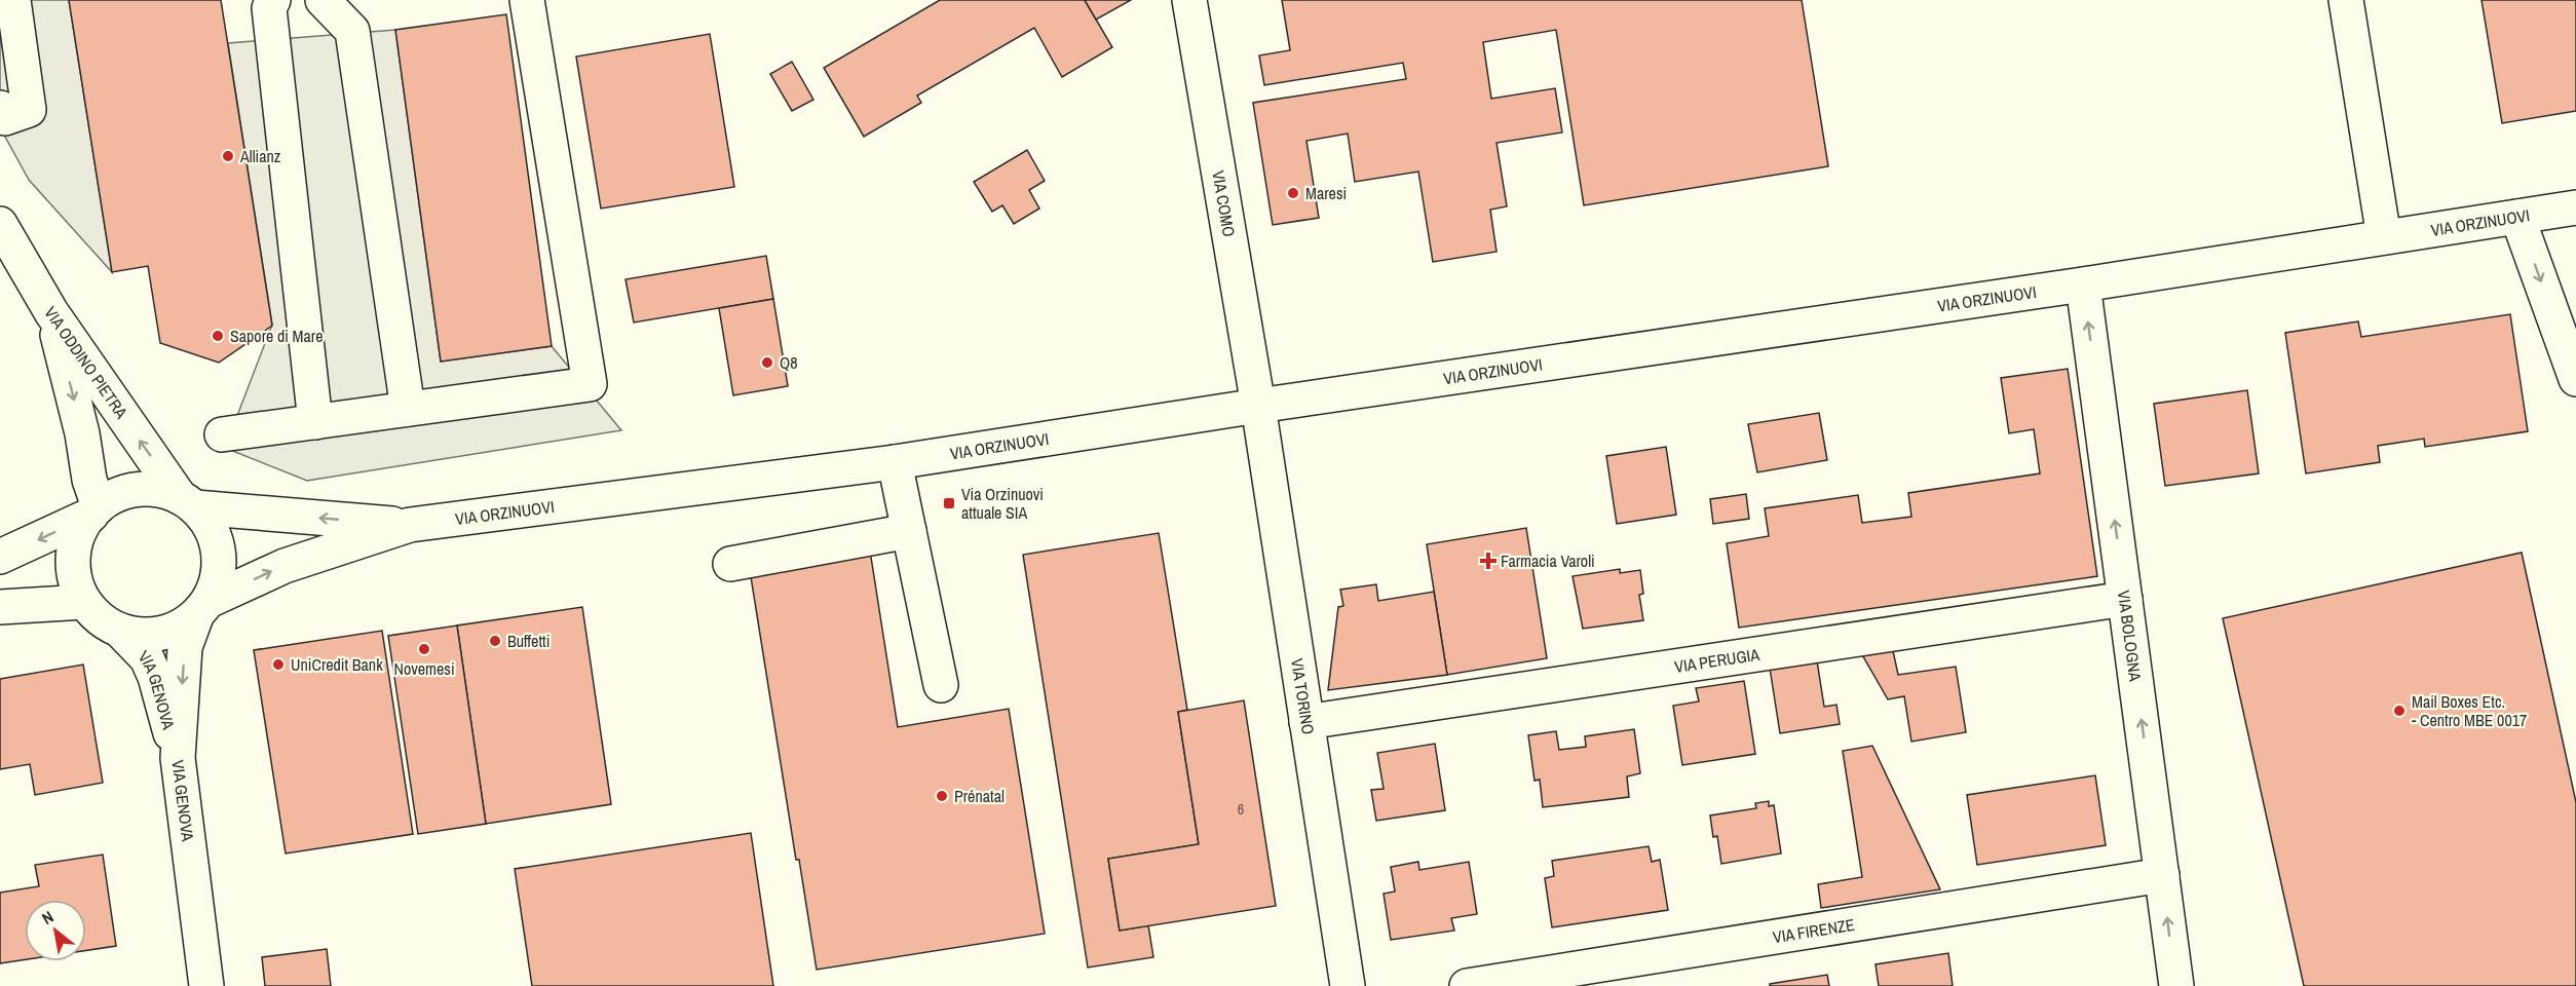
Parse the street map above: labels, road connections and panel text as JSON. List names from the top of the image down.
{
  "streets": {
    "street": [
      "VIA COMO",
      "VIA ORZINUOVI",
      "VIA ODDINO PIETRA",
      "VIA BOLOGNA",
      "VIA PERUGIA",
      "VIA GENOVA",
      "VIA TORINO",
      "VIA FIRENZE"
    ]
  },
  "crossings": [
    ["VIA COMO", "VIA ORZINUOVI"],
    ["VIA COMO", "VIA TORINO"],
    ["VIA ORZINUOVI", "VIA ODDINO PIETRA"],
    ["VIA ORZINUOVI", "VIA BOLOGNA"],
    ["VIA ORZINUOVI", "VIA GENOVA"],
    ["VIA ORZINUOVI", "VIA TORINO"],
    ["VIA ODDINO PIETRA", "VIA GENOVA"],
    ["VIA BOLOGNA", "VIA PERUGIA"],
    ["VIA BOLOGNA", "VIA FIRENZE"],
    ["VIA PERUGIA", "VIA TORINO"]
  ],
  "one_way": ["VIA BOLOGNA"],
  "places": {
    "other": [
      "Allianz",
      "Maresi",
      "Sapore di Mare",
      "Q8",
      "Buffetti",
      "Novemesi",
      "UniCredit Bank",
      "Mail Boxes Etc. - Centro MBE 0017",
      "Prénatal"
    ],
    "transit": ["Via Orzinuovi attuale SIA"],
    "health": ["Farmacia Varoli"]
  },
  "house_numbers": ["6"],
  "north": "top left"
}
